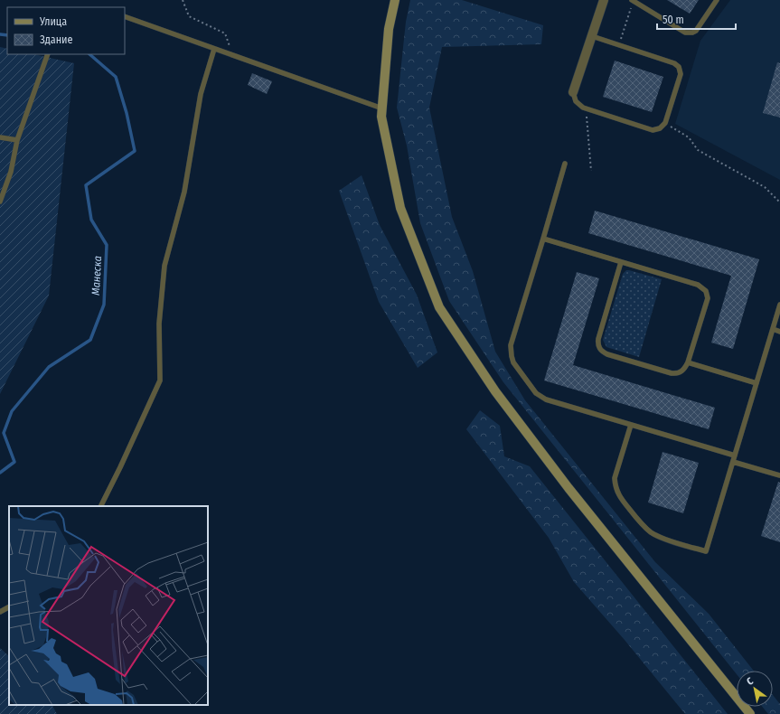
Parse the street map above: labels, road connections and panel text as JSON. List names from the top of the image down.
{
  "water": ["Манеска"],
  "legend": ["Улица", "Здание"],
  "scale_bar": "50 m",
  "north": "top left"
}
